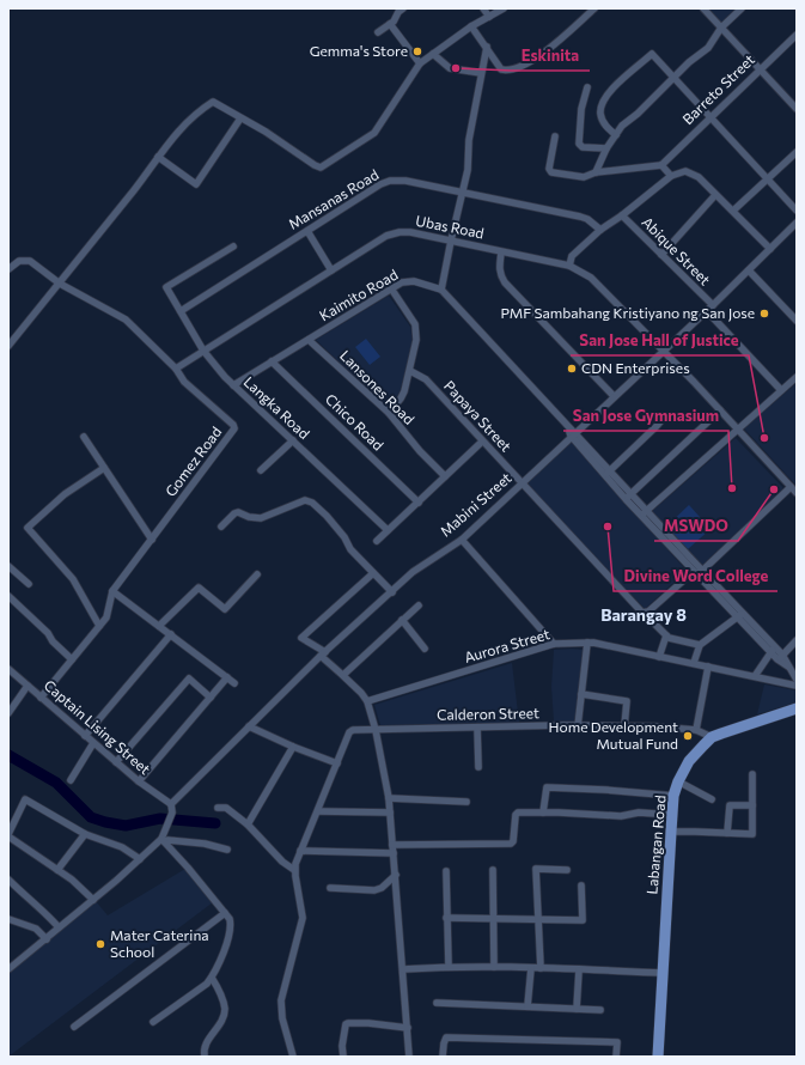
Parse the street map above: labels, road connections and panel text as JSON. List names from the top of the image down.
{
  "streets": {
    "main road": ["Labangan Road"],
    "street": [
      "Barreto Street",
      "Mansanas Road",
      "Ubas Road",
      "Abique Street",
      "Kaimito Road",
      "Lansones Road",
      "Langka Road",
      "Papaya Street",
      "Chico Road",
      "Gomez Road",
      "Mabini Street",
      "Aurora Street",
      "Calderon Street",
      "Captain Lising Street"
    ]
  },
  "crossings": [
    ["Mansanas Road", "Langka Road"],
    ["Ubas Road", "Langka Road"],
    ["Ubas Road", "Gomez Road"],
    ["Ubas Road", "Mabini Street"],
    ["Abique Street", "Mabini Street"],
    ["Kaimito Road", "Lansones Road"],
    ["Kaimito Road", "Langka Road"],
    ["Kaimito Road", "Chico Road"],
    ["Papaya Street", "Mabini Street"],
    ["Gomez Road", "Captain Lising Street"],
    ["Mabini Street", "Captain Lising Street"],
    ["Calderon Street", "Labangan Road"]
  ],
  "districts": ["Barangay 8"],
  "places": [
    "Gemma's Store",
    "Eskinita",
    "PMF Sambahang Kristiyano ng San Jose",
    "CDN Enterprises",
    "San Jose Hall of Justice",
    "San Jose Gymnasium",
    "MSWDO",
    "Divine Word College",
    "Home Development Mutual Fund",
    "Mater Caterina School"
  ]
}
